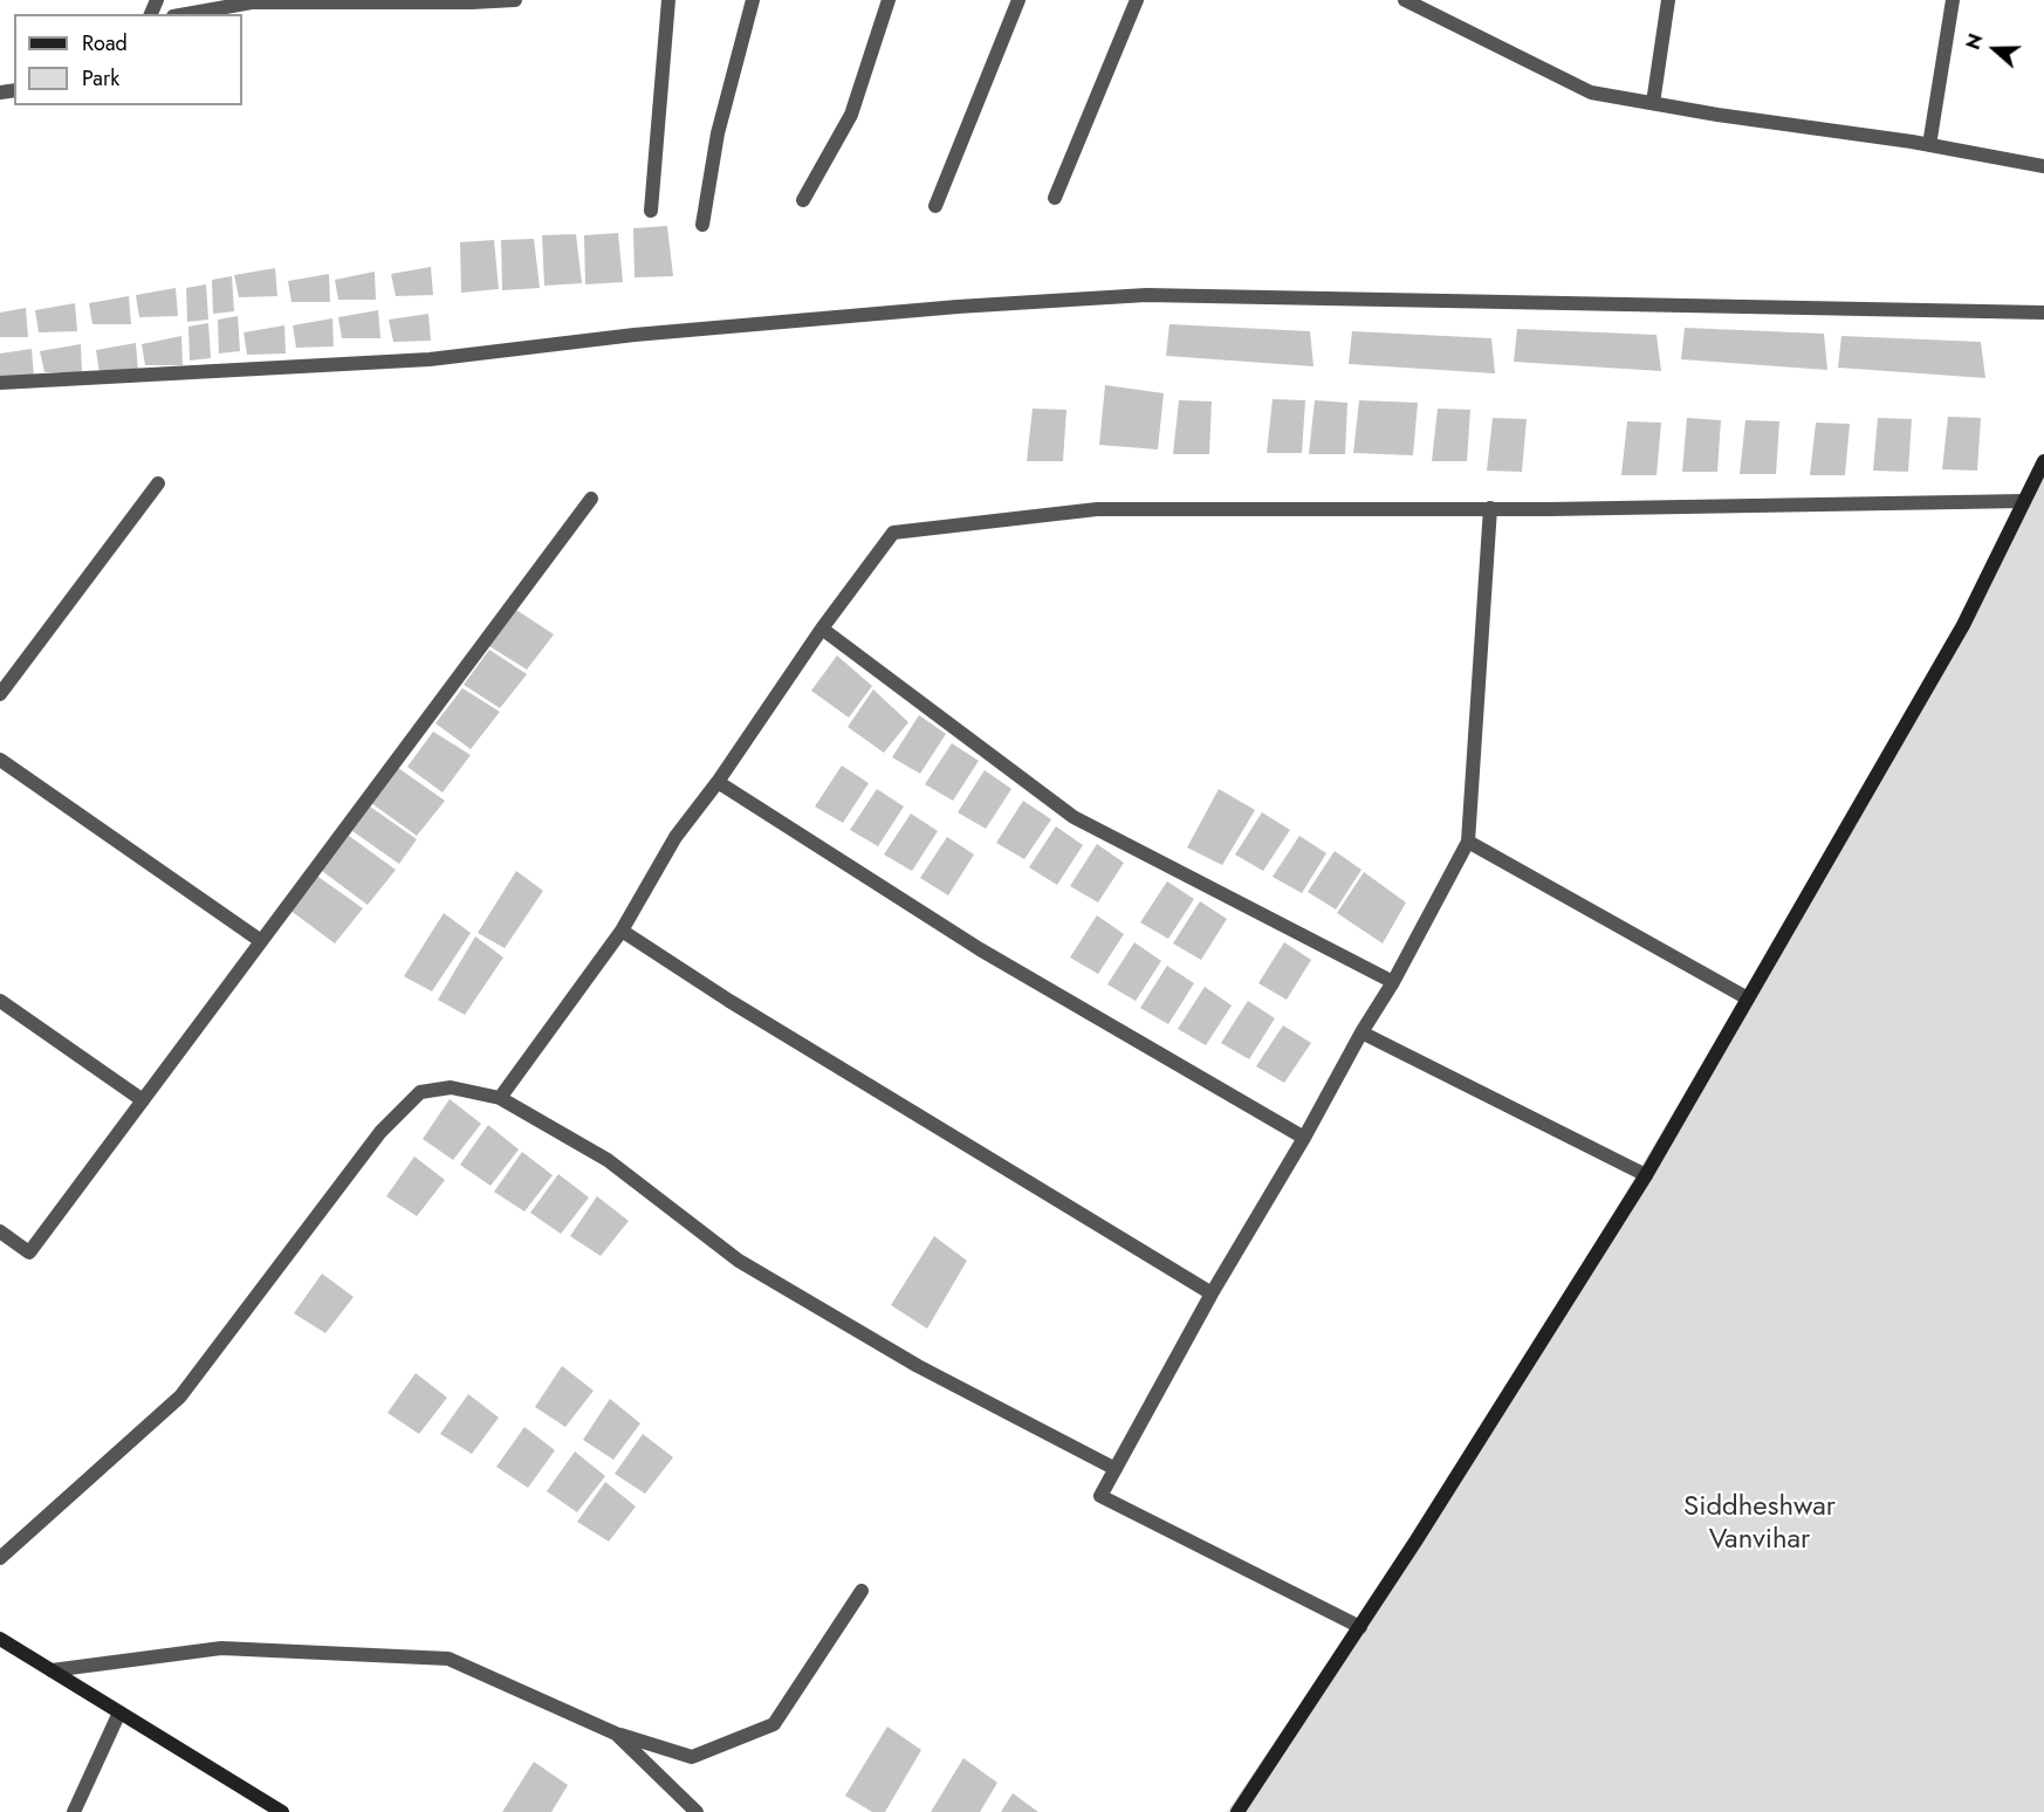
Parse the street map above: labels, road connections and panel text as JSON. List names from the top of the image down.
{
  "parks": ["Siddheshwar Vanvihar"],
  "legend": ["Road", "Park"],
  "north": "left"
}
